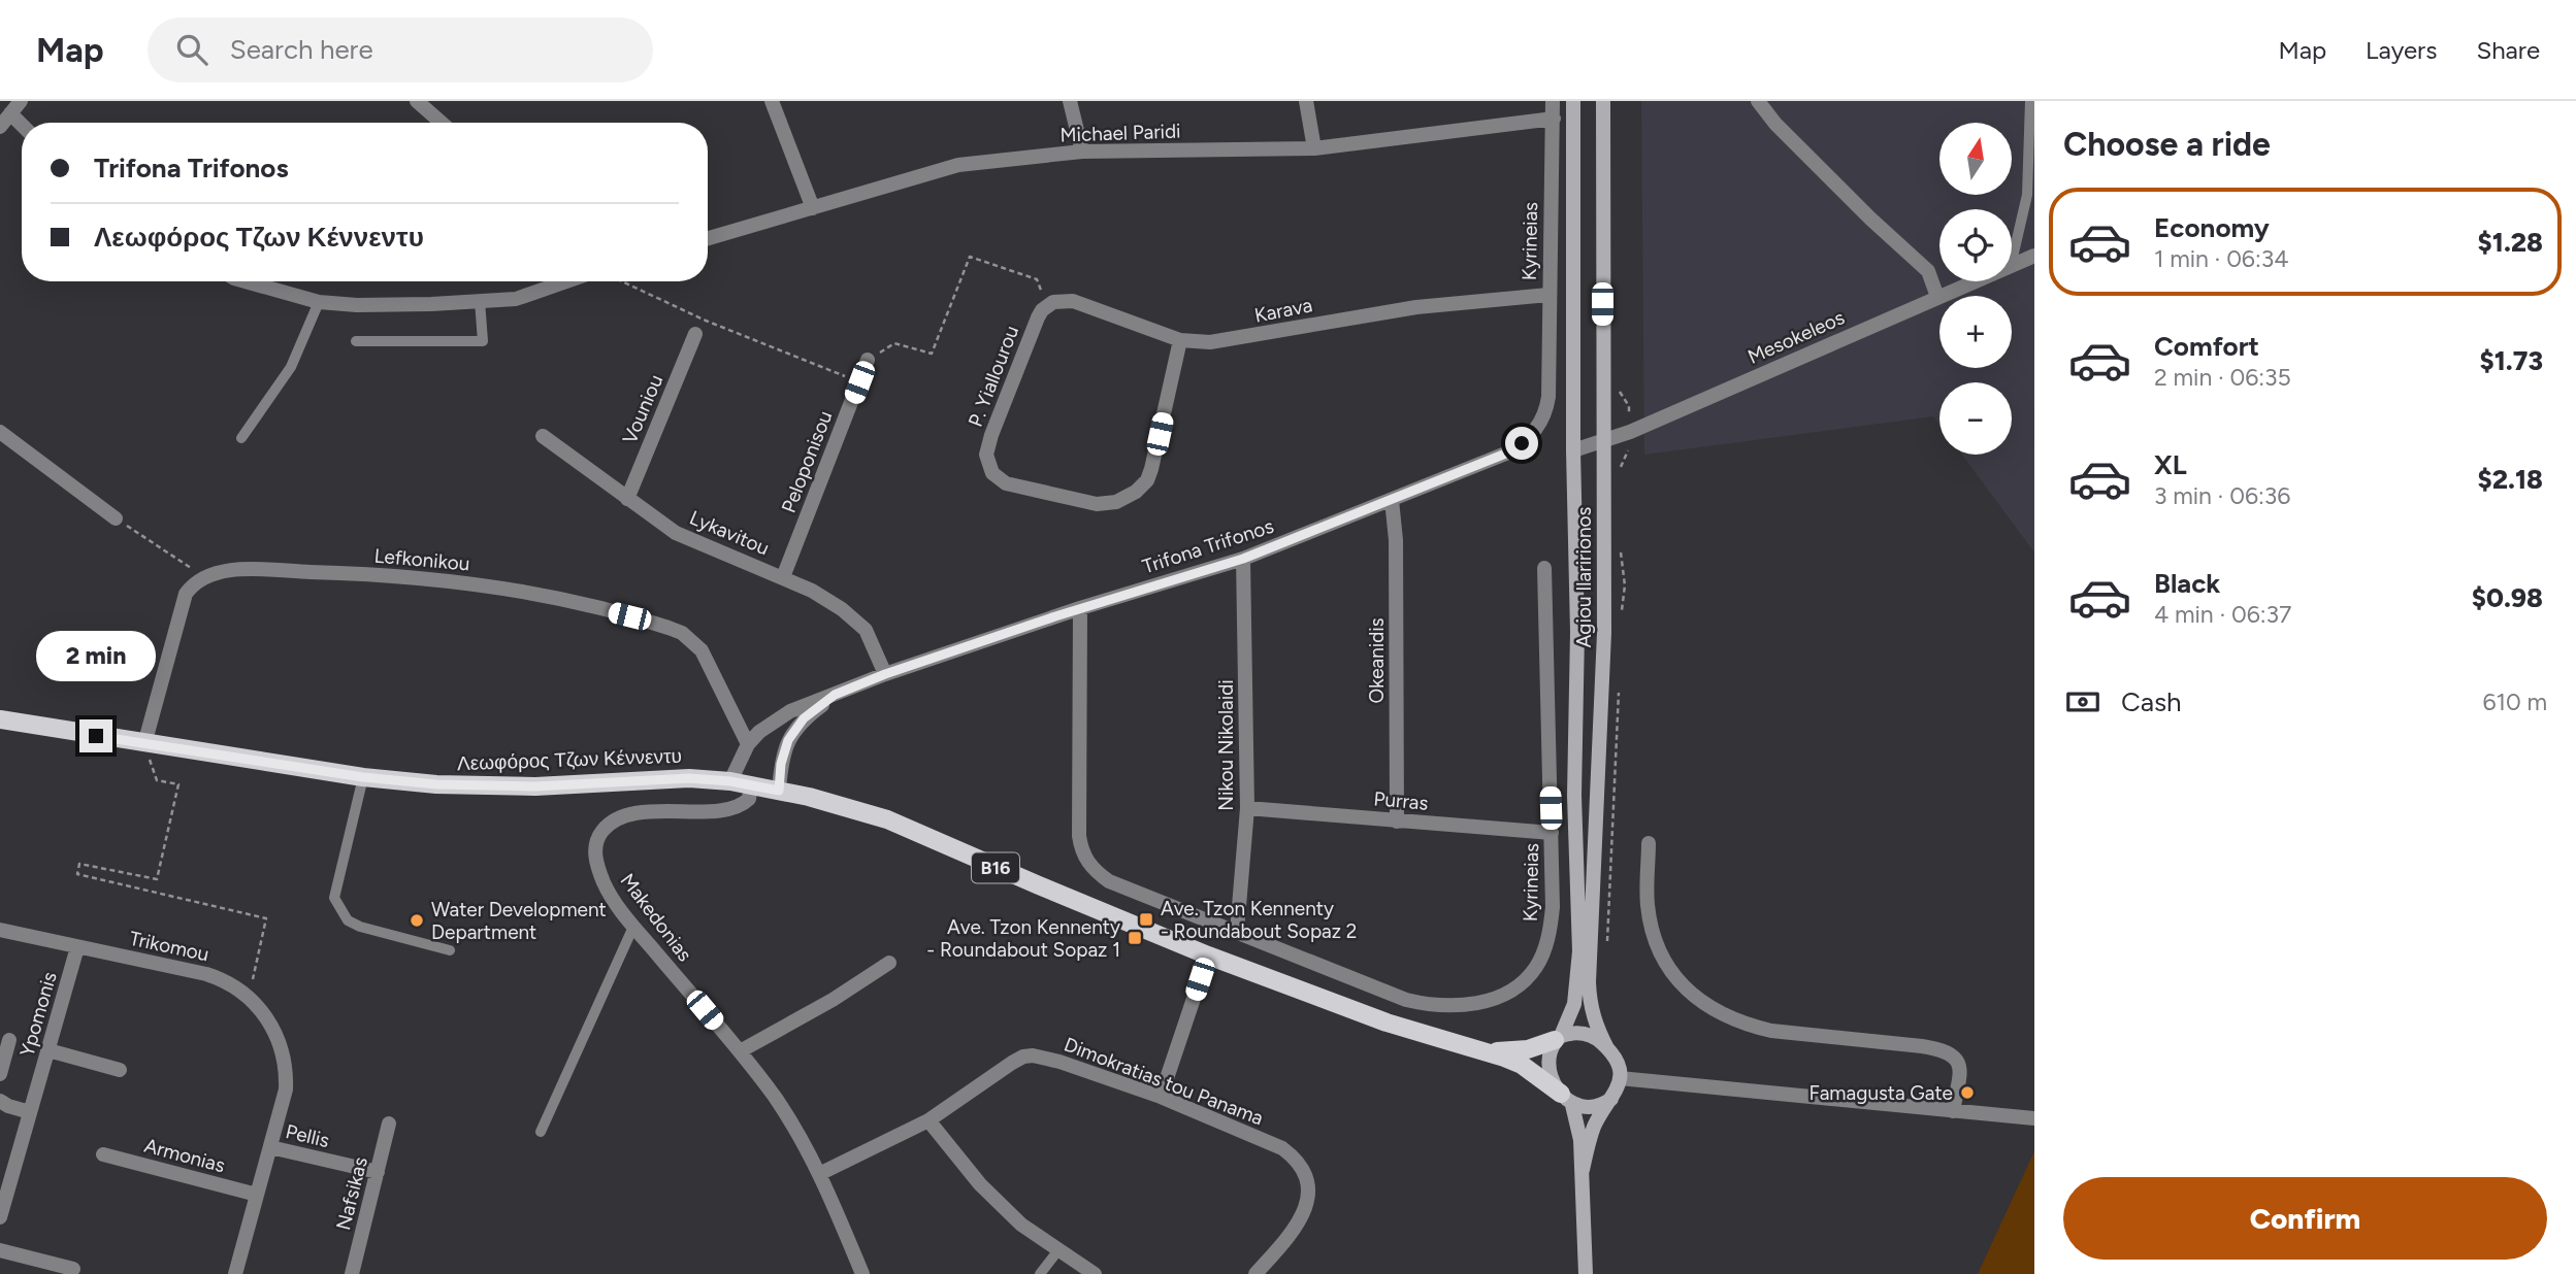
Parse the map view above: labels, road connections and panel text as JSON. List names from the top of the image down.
{
  "streets": {
    "main road": ["Agiou Ilaririonos", "Λεωφόρος Τζων Κέννεντυ", "B16"],
    "street": [
      "Michael Paridi",
      "Kyrineias",
      "Karava",
      "Mesokeleos",
      "P. Yiallourou",
      "Vouniou",
      "Peloponisou",
      "Lykavitou",
      "Trifona Trifonos",
      "Lefkonikou",
      "Okeanidis",
      "Nikou Nikolaidi",
      "Purras",
      "Makedonias",
      "Trikomou",
      "Ypomonis",
      "Dimokratias tou Panama",
      "Pellis",
      "Armonias",
      "Nafsikas"
    ]
  },
  "crossings": [
    ["Michael Paridi", "Kyrineias"],
    ["Kyrineias", "Karava"],
    ["Kyrineias", "Trifona Trifonos"],
    ["Kyrineias", "Nikou Nikolaidi"],
    ["Kyrineias", "Purras"],
    ["Karava", "P. Yiallourou"],
    ["Mesokeleos", "Agiou Ilaririonos"],
    ["Vouniou", "Lykavitou"],
    ["Peloponisou", "Lykavitou"],
    ["Lykavitou", "Trifona Trifonos"],
    ["Trifona Trifonos", "Lefkonikou"],
    ["Trifona Trifonos", "Okeanidis"],
    ["Trifona Trifonos", "Nikou Nikolaidi"],
    ["Trifona Trifonos", "Λεωφόρος Τζων Κέννεντυ"],
    ["Agiou Ilaririonos", "B16"],
    ["Okeanidis", "Purras"],
    ["Nikou Nikolaidi", "Purras"],
    ["Λεωφόρος Τζων Κέννεντυ", "B16"],
    ["Λεωφόρος Τζων Κέννεντυ", "Makedonias"],
    ["Makedonias", "Dimokratias tou Panama"],
    ["Trikomou", "Ypomonis"],
    ["Trikomou", "Pellis"],
    ["Trikomou", "Armonias"],
    ["Pellis", "Nafsikas"]
  ],
  "places": {
    "transit": ["Ave. Tzon Kennenty - Roundabout Sopaz 2", "Ave. Tzon Kennenty - Roundabout Sopaz 1"],
    "other": ["Water Development Department", "Famagusta Gate"]
  },
  "north": "top",
  "page": {
    "header": "Map",
    "search": "Search here",
    "nav": ["Map", "Layers", "Share"],
    "heading": "Choose a ride",
    "map_buttons": ["+", "−"],
    "banner": ["Trifona Trifonos", "Λεωφόρος Τζων Κέννεντυ"],
    "list": [
      {
        "name": "Economy",
        "note": "1 min · 06:34",
        "value": "$1.28"
      },
      {
        "name": "Comfort",
        "note": "2 min · 06:35",
        "value": "$1.73"
      },
      {
        "name": "XL",
        "note": "3 min · 06:36",
        "value": "$2.18"
      },
      {
        "name": "Black",
        "note": "4 min · 06:37",
        "value": "$0.98"
      }
    ],
    "bubble": "2 min",
    "pay": ["Cash", "610 m"],
    "buttons": "Confirm"
  }
}
